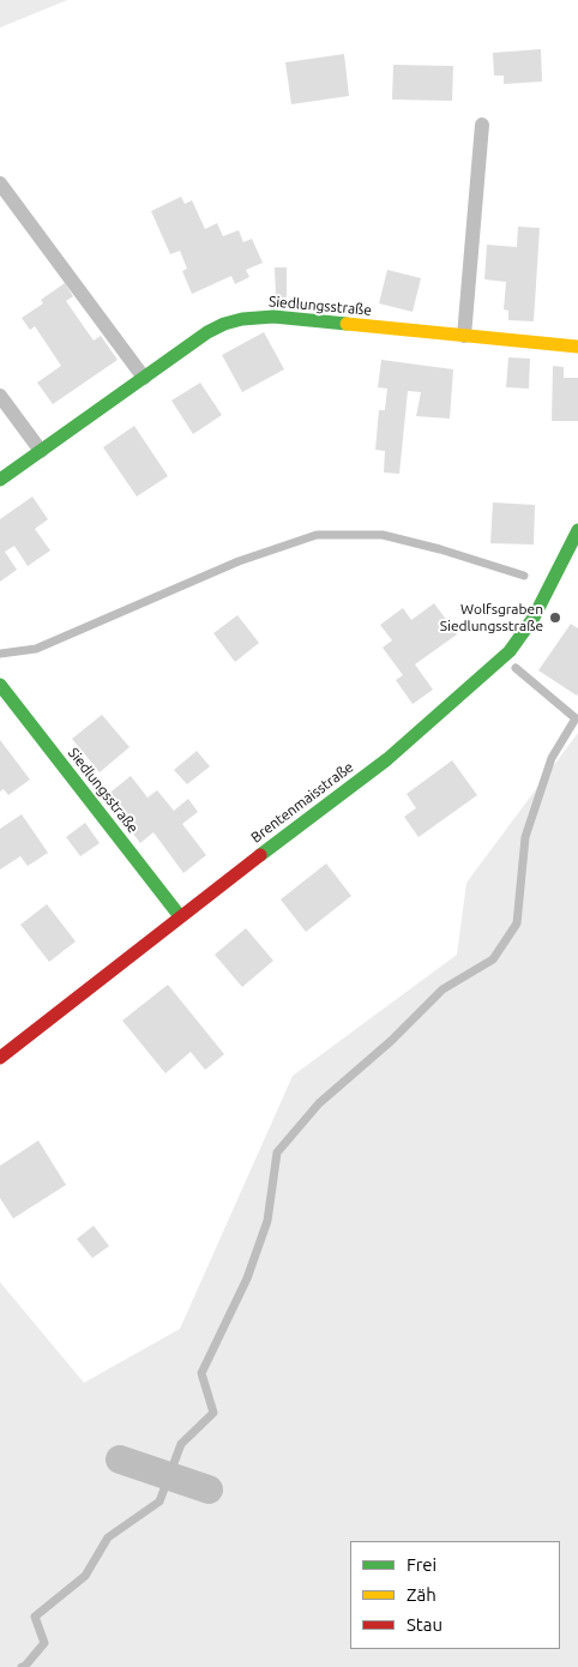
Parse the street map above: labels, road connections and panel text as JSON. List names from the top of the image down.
{
  "streets": {
    "street": ["Siedlungsstraße", "Brentenmaisstraße"]
  },
  "crossings": [
    ["Siedlungsstraße", "Brentenmaisstraße"]
  ],
  "places": ["Wolfsgraben Siedlungsstraße"],
  "legend": ["Frei", "Zäh", "Stau"]
}
